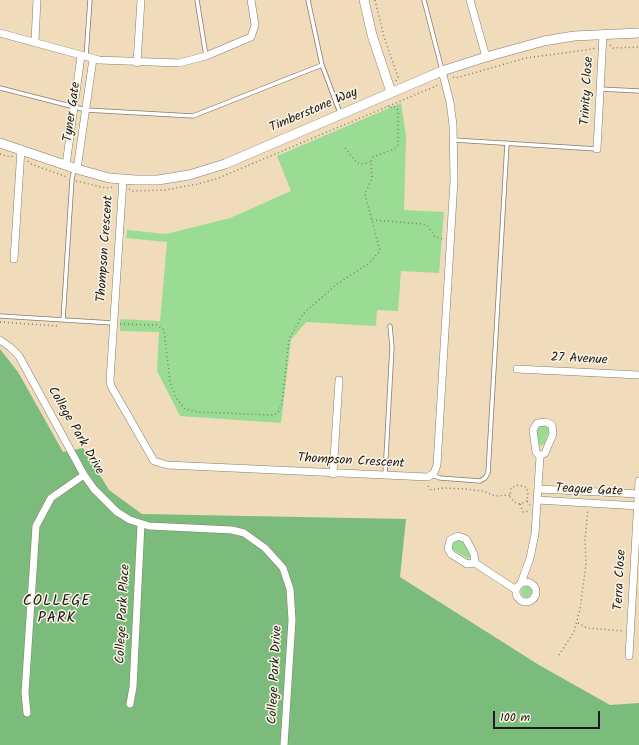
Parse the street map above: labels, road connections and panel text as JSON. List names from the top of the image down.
{
  "streets": {
    "street": [
      "Trinity Close",
      "Timberstone Way",
      "Tyner Gate",
      "Thompson Crescent",
      "27 Avenue",
      "College Park Drive",
      "Teague Gate",
      "Terra Close",
      "College Park Place"
    ]
  },
  "crossings": [
    ["Trinity Close", "Timberstone Way"],
    ["Timberstone Way", "Tyner Gate"],
    ["Timberstone Way", "Thompson Crescent"],
    ["College Park Drive", "College Park Place"],
    ["Teague Gate", "Terra Close"]
  ],
  "districts": ["COLLEGE PARK"],
  "scale_bar": "100 m"
}
